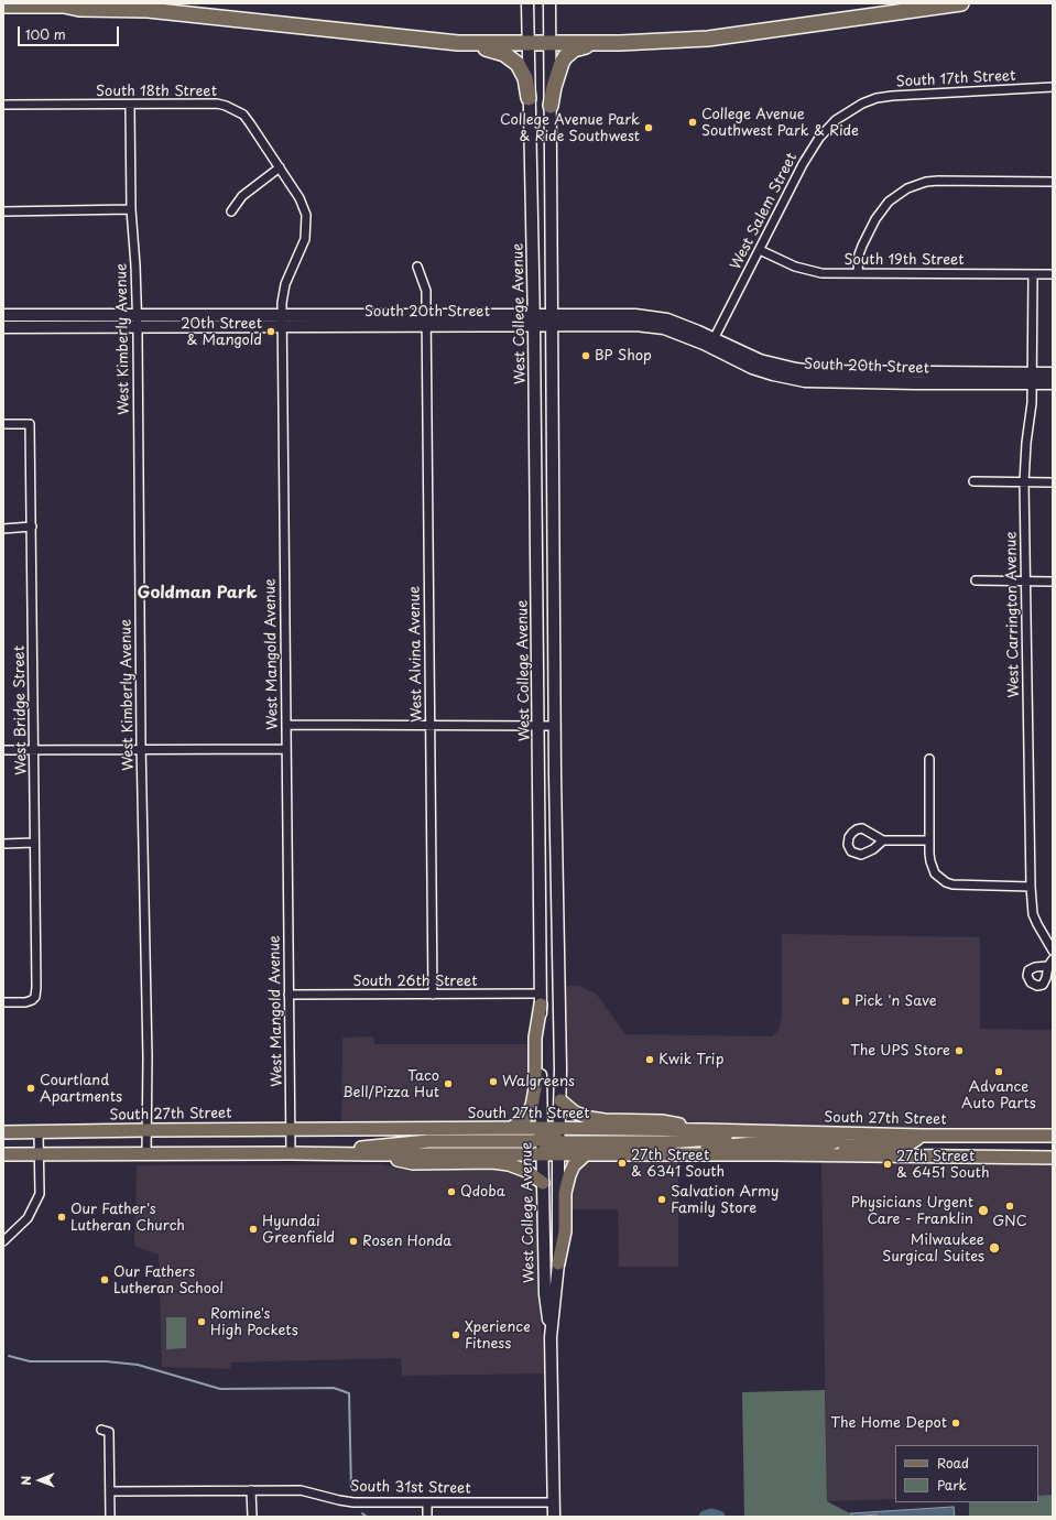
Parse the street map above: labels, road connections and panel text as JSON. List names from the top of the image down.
{
  "streets": {
    "main road": ["South 20th Street", "West College Avenue", "South 27th Street"],
    "street": [
      "South 17th Street",
      "South 18th Street",
      "West Salem Street",
      "South 19th Street",
      "West Kimberly Avenue",
      "West Carrington Avenue",
      "West Mangold Avenue",
      "West Alvina Avenue",
      "West Bridge Street",
      "South 26th Street",
      "South 31st Street"
    ]
  },
  "crossings": [
    ["South 17th Street", "West Salem Street"],
    ["South 18th Street", "West Kimberly Avenue"],
    ["South 18th Street", "West Mangold Avenue"],
    ["West Salem Street", "South 19th Street"],
    ["West Salem Street", "South 20th Street"],
    ["South 19th Street", "West Carrington Avenue"],
    ["South 20th Street", "West College Avenue"],
    ["South 20th Street", "West Kimberly Avenue"],
    ["South 20th Street", "West Carrington Avenue"],
    ["South 20th Street", "West Mangold Avenue"],
    ["South 20th Street", "West Alvina Avenue"],
    ["West College Avenue", "South 26th Street"],
    ["West College Avenue", "South 27th Street"],
    ["West College Avenue", "South 31st Street"],
    ["West Kimberly Avenue", "South 27th Street"],
    ["West Mangold Avenue", "South 26th Street"],
    ["West Mangold Avenue", "South 27th Street"],
    ["West Alvina Avenue", "South 26th Street"]
  ],
  "districts": ["Goldman Park"],
  "places": [
    "College Avenue Southwest Park & Ride",
    "College Avenue Park & Ride Southwest",
    "20th Street & Mangold",
    "BP Shop",
    "Pick 'n Save",
    "The UPS Store",
    "Kwik Trip",
    "Advance Auto Parts",
    "Walgreens",
    "Taco Bell/Pizza Hut",
    "Courtland Apartments",
    "27th Street & 6341 South",
    "27th Street & 6451 South",
    "Qdoba",
    "Salvation Army Family Store",
    "GNC",
    "Physicians Urgent Care - Franklin",
    "Our Father's Lutheran Church",
    "Hyundai Greenfield",
    "Rosen Honda",
    "Milwaukee Surgical Suites",
    "Our Fathers Lutheran School",
    "Romine's High Pockets",
    "Xperience Fitness",
    "The Home Depot"
  ],
  "legend": ["Road", "Park"],
  "scale_bar": "100 m",
  "north": "left"
}
